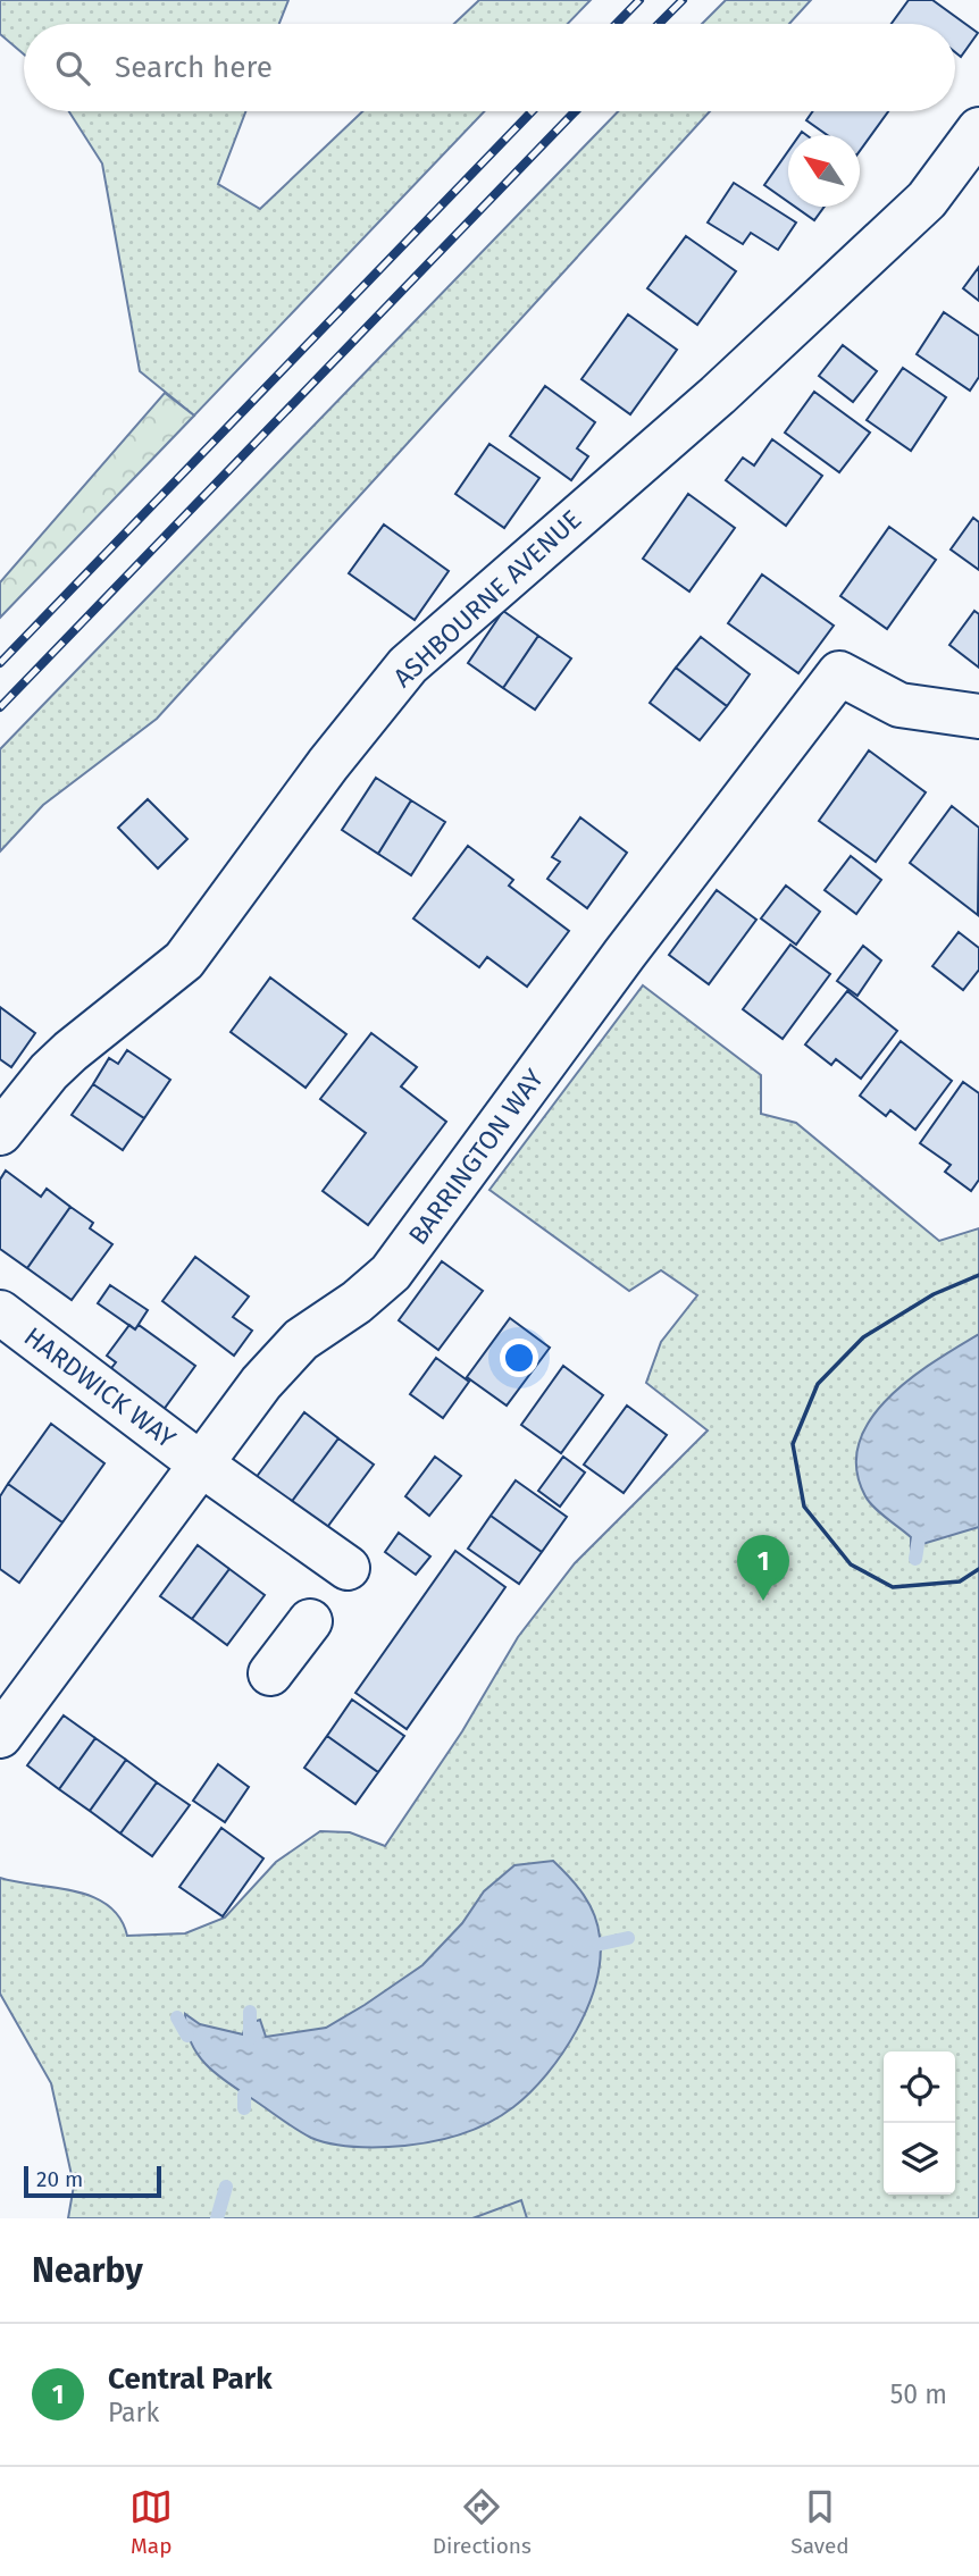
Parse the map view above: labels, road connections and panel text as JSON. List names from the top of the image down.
{
  "streets": {
    "street": ["ASHBOURNE AVENUE", "BARRINGTON WAY", "HARDWICK WAY"]
  },
  "crossings": [
    ["BARRINGTON WAY", "HARDWICK WAY"]
  ],
  "scale_bar": "20 m",
  "north": "top left",
  "page": {
    "search": "Search here",
    "pins": "1",
    "scale": "20 m",
    "heading": "Nearby",
    "list": [
      {
        "mark": "1",
        "name": "Central Park",
        "note": "Park",
        "value": "50 m"
      }
    ],
    "nav": ["Map", "Directions", "Saved"]
  }
}
